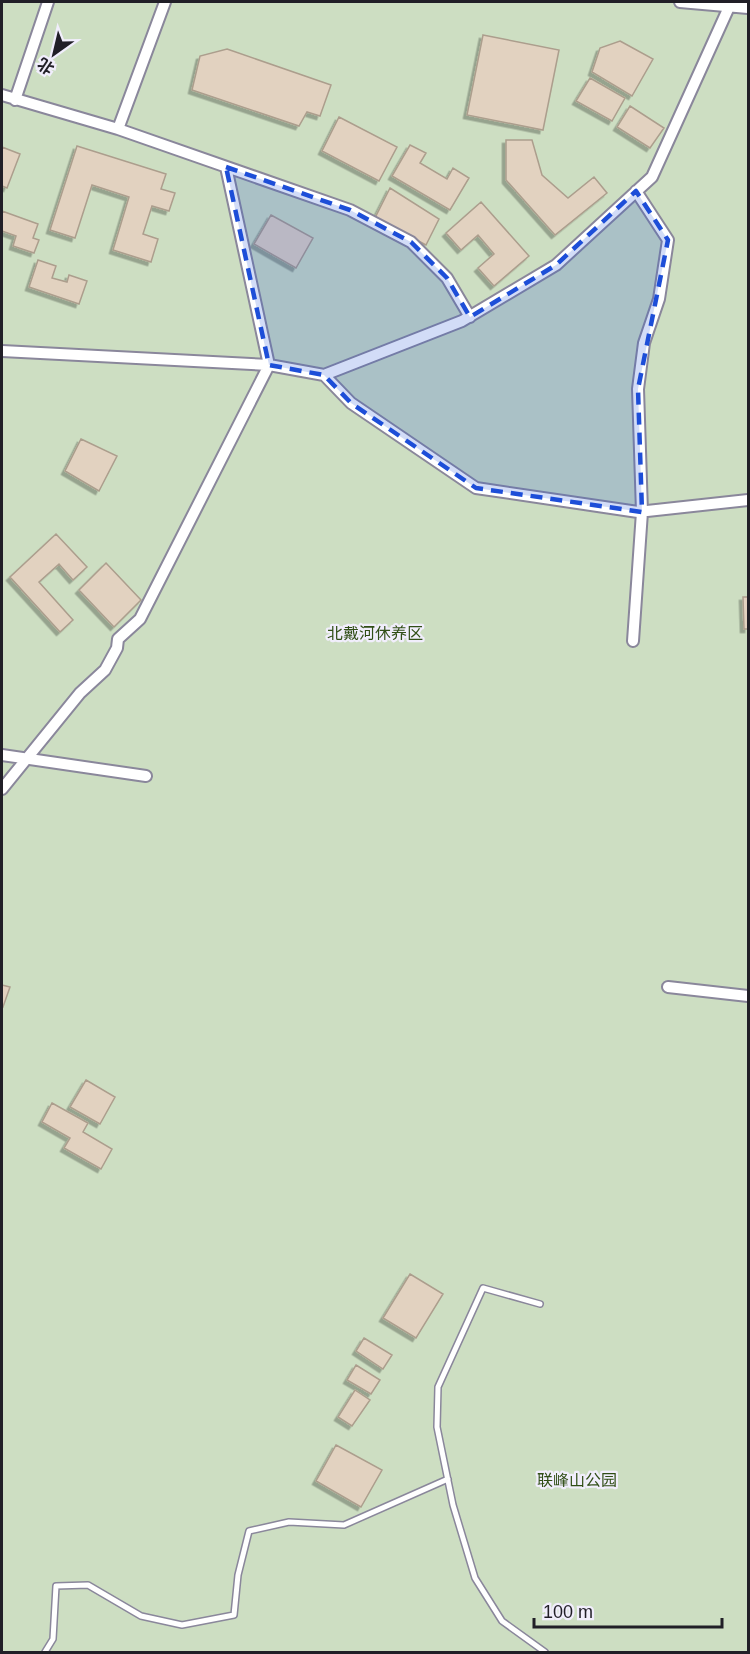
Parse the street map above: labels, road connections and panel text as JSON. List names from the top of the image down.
{
  "parks": ["北戴河休养区", "联峰山公园"],
  "scale_bar": "100 m",
  "north": "bottom left"
}
